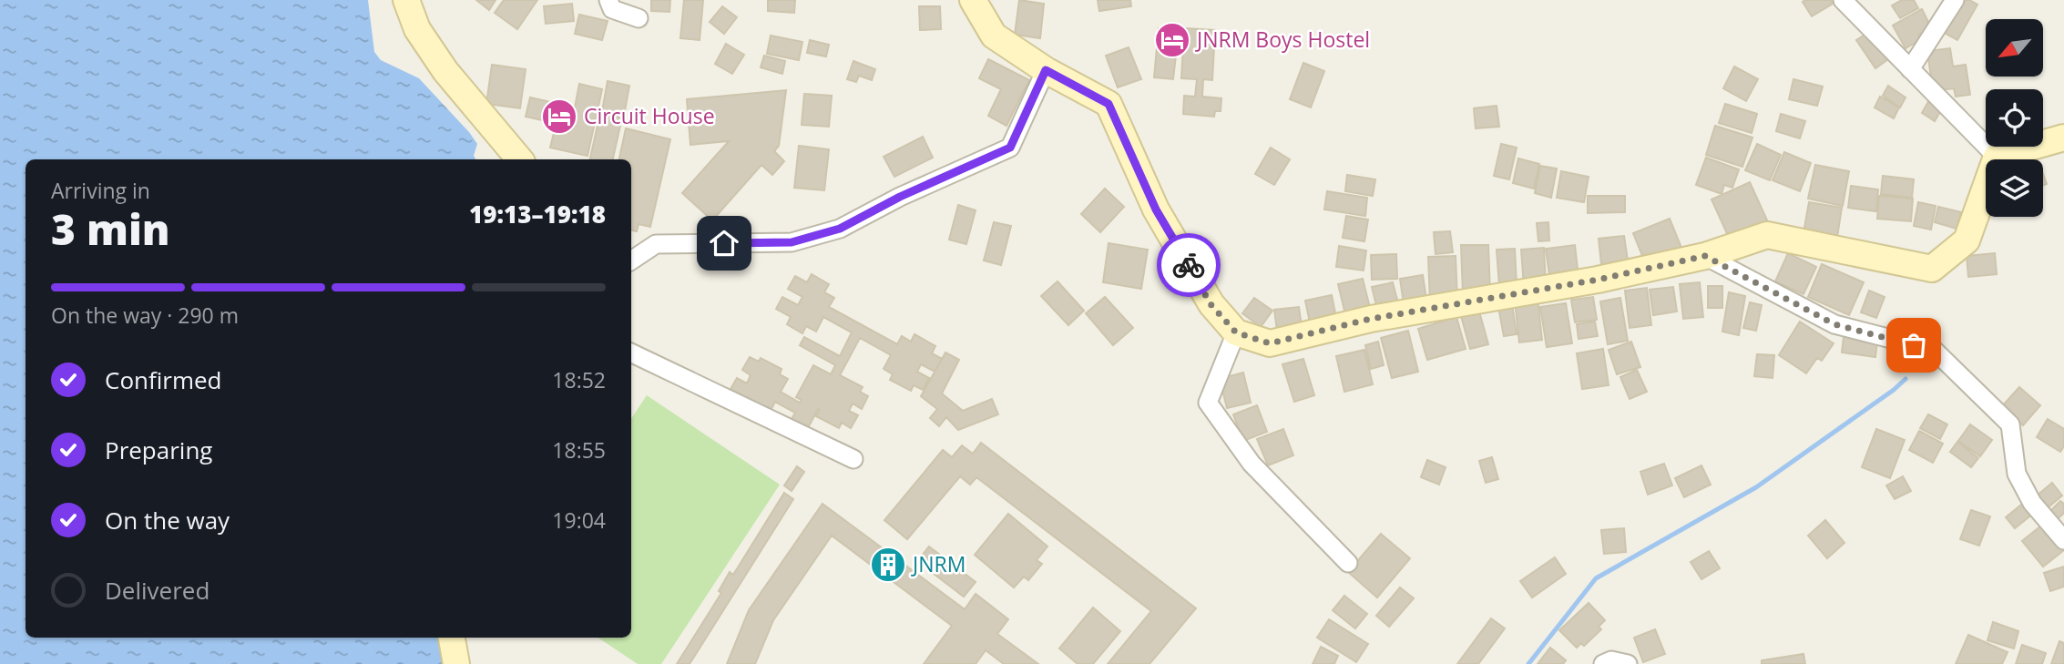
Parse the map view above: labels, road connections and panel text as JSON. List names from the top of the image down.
{
  "places": {
    "hotel": ["JNRM Boys Hostel", "Circuit House"],
    "building": ["JNRM"]
  },
  "north": "bottom left",
  "page": {
    "heading": ["3 min", "Arriving in", "19:13–19:18"],
    "bar": "On the way · 290 m",
    "list": [
      ["Confirmed", "18:52"],
      ["Preparing", "18:55"],
      ["On the way", "19:04"],
      "Delivered"
    ]
  }
}
